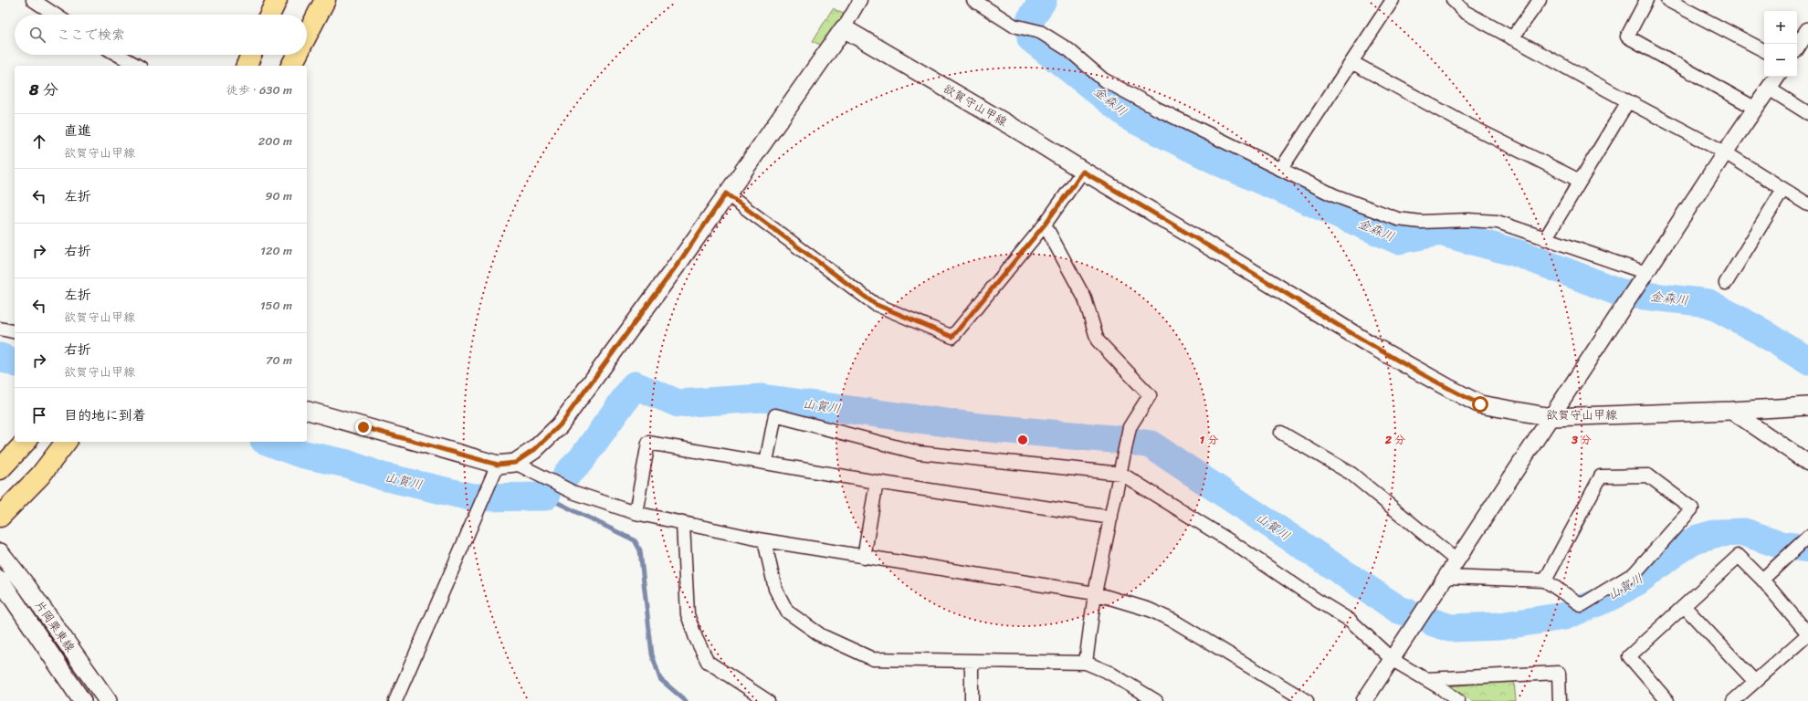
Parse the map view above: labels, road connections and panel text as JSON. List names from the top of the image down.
{
  "streets": {
    "main road": ["欲賀守山甲線", "片岡栗東線"]
  },
  "water": ["金森川", "山賀川"],
  "page": {
    "map_buttons": ["+", "−"],
    "search": "ここで検索",
    "heading": ["8 分", "徒歩 · 630 m"],
    "list": [
      ["直進", "欲賀守山甲線", "200 m"],
      ["左折", "90 m"],
      ["右折", "120 m"],
      ["左折", "欲賀守山甲線", "150 m"],
      ["右折", "欲賀守山甲線", "70 m"],
      "目的地に到着"
    ]
  },
  "rings": ["1 分", "2 分", "3 分"]
}
